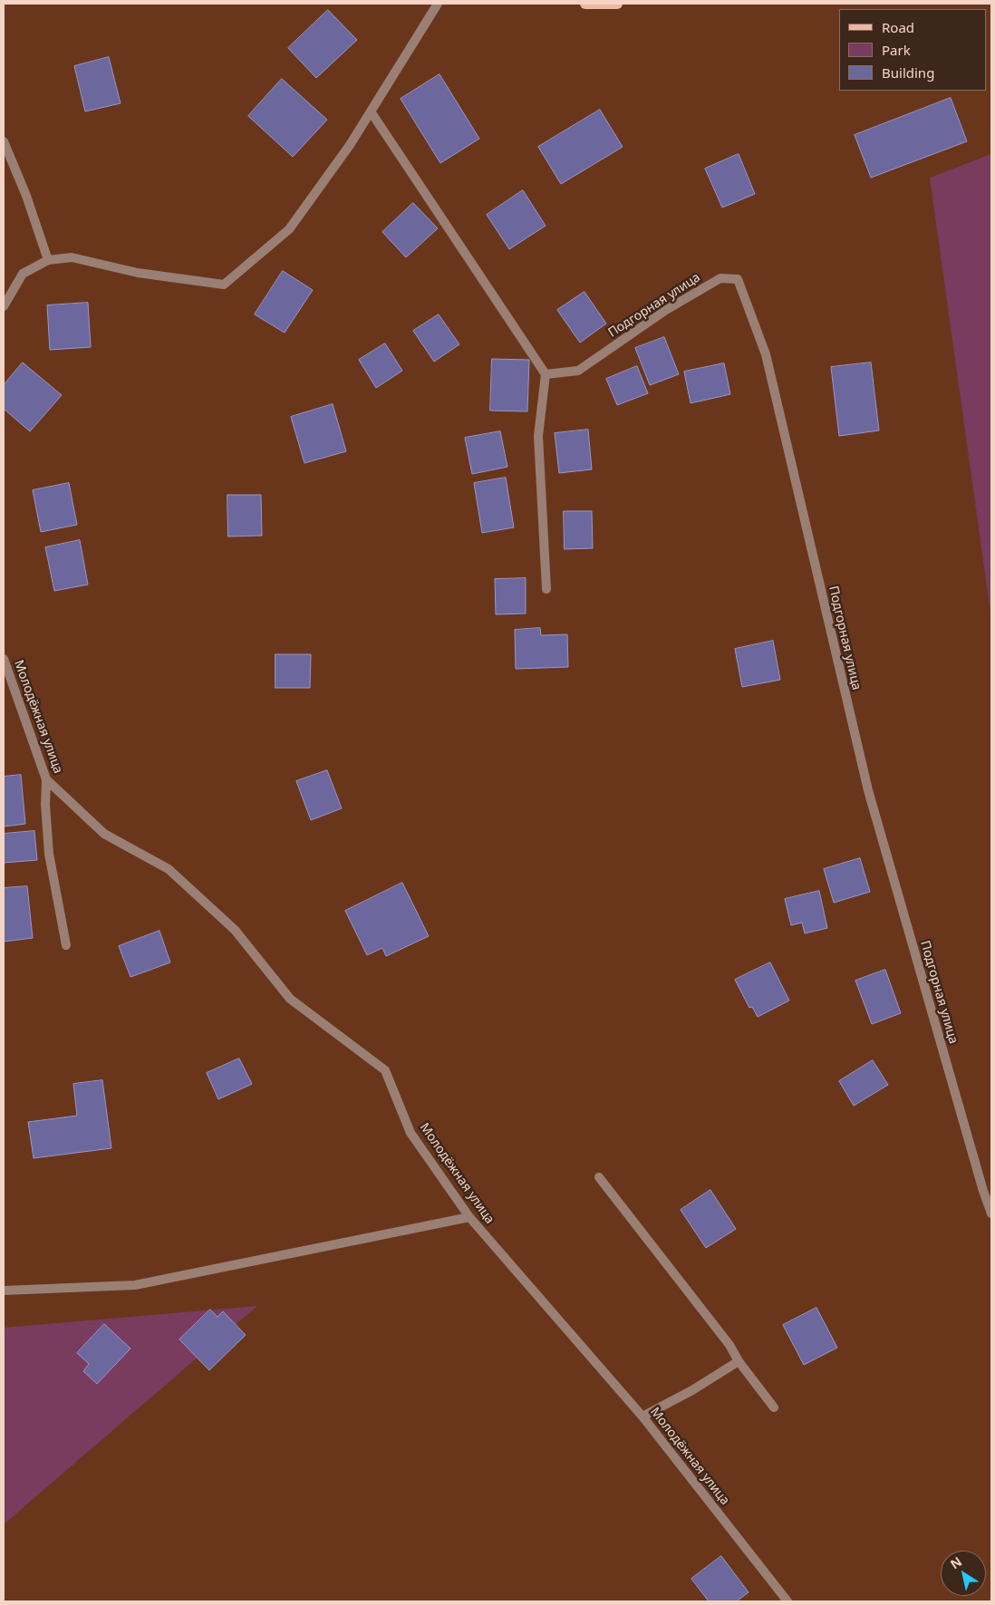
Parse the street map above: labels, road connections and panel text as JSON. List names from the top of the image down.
{
  "streets": {
    "street": ["Подгорная улица", "Молодёжная улица"]
  },
  "legend": ["Road", "Park", "Building"],
  "north": "top left"
}
